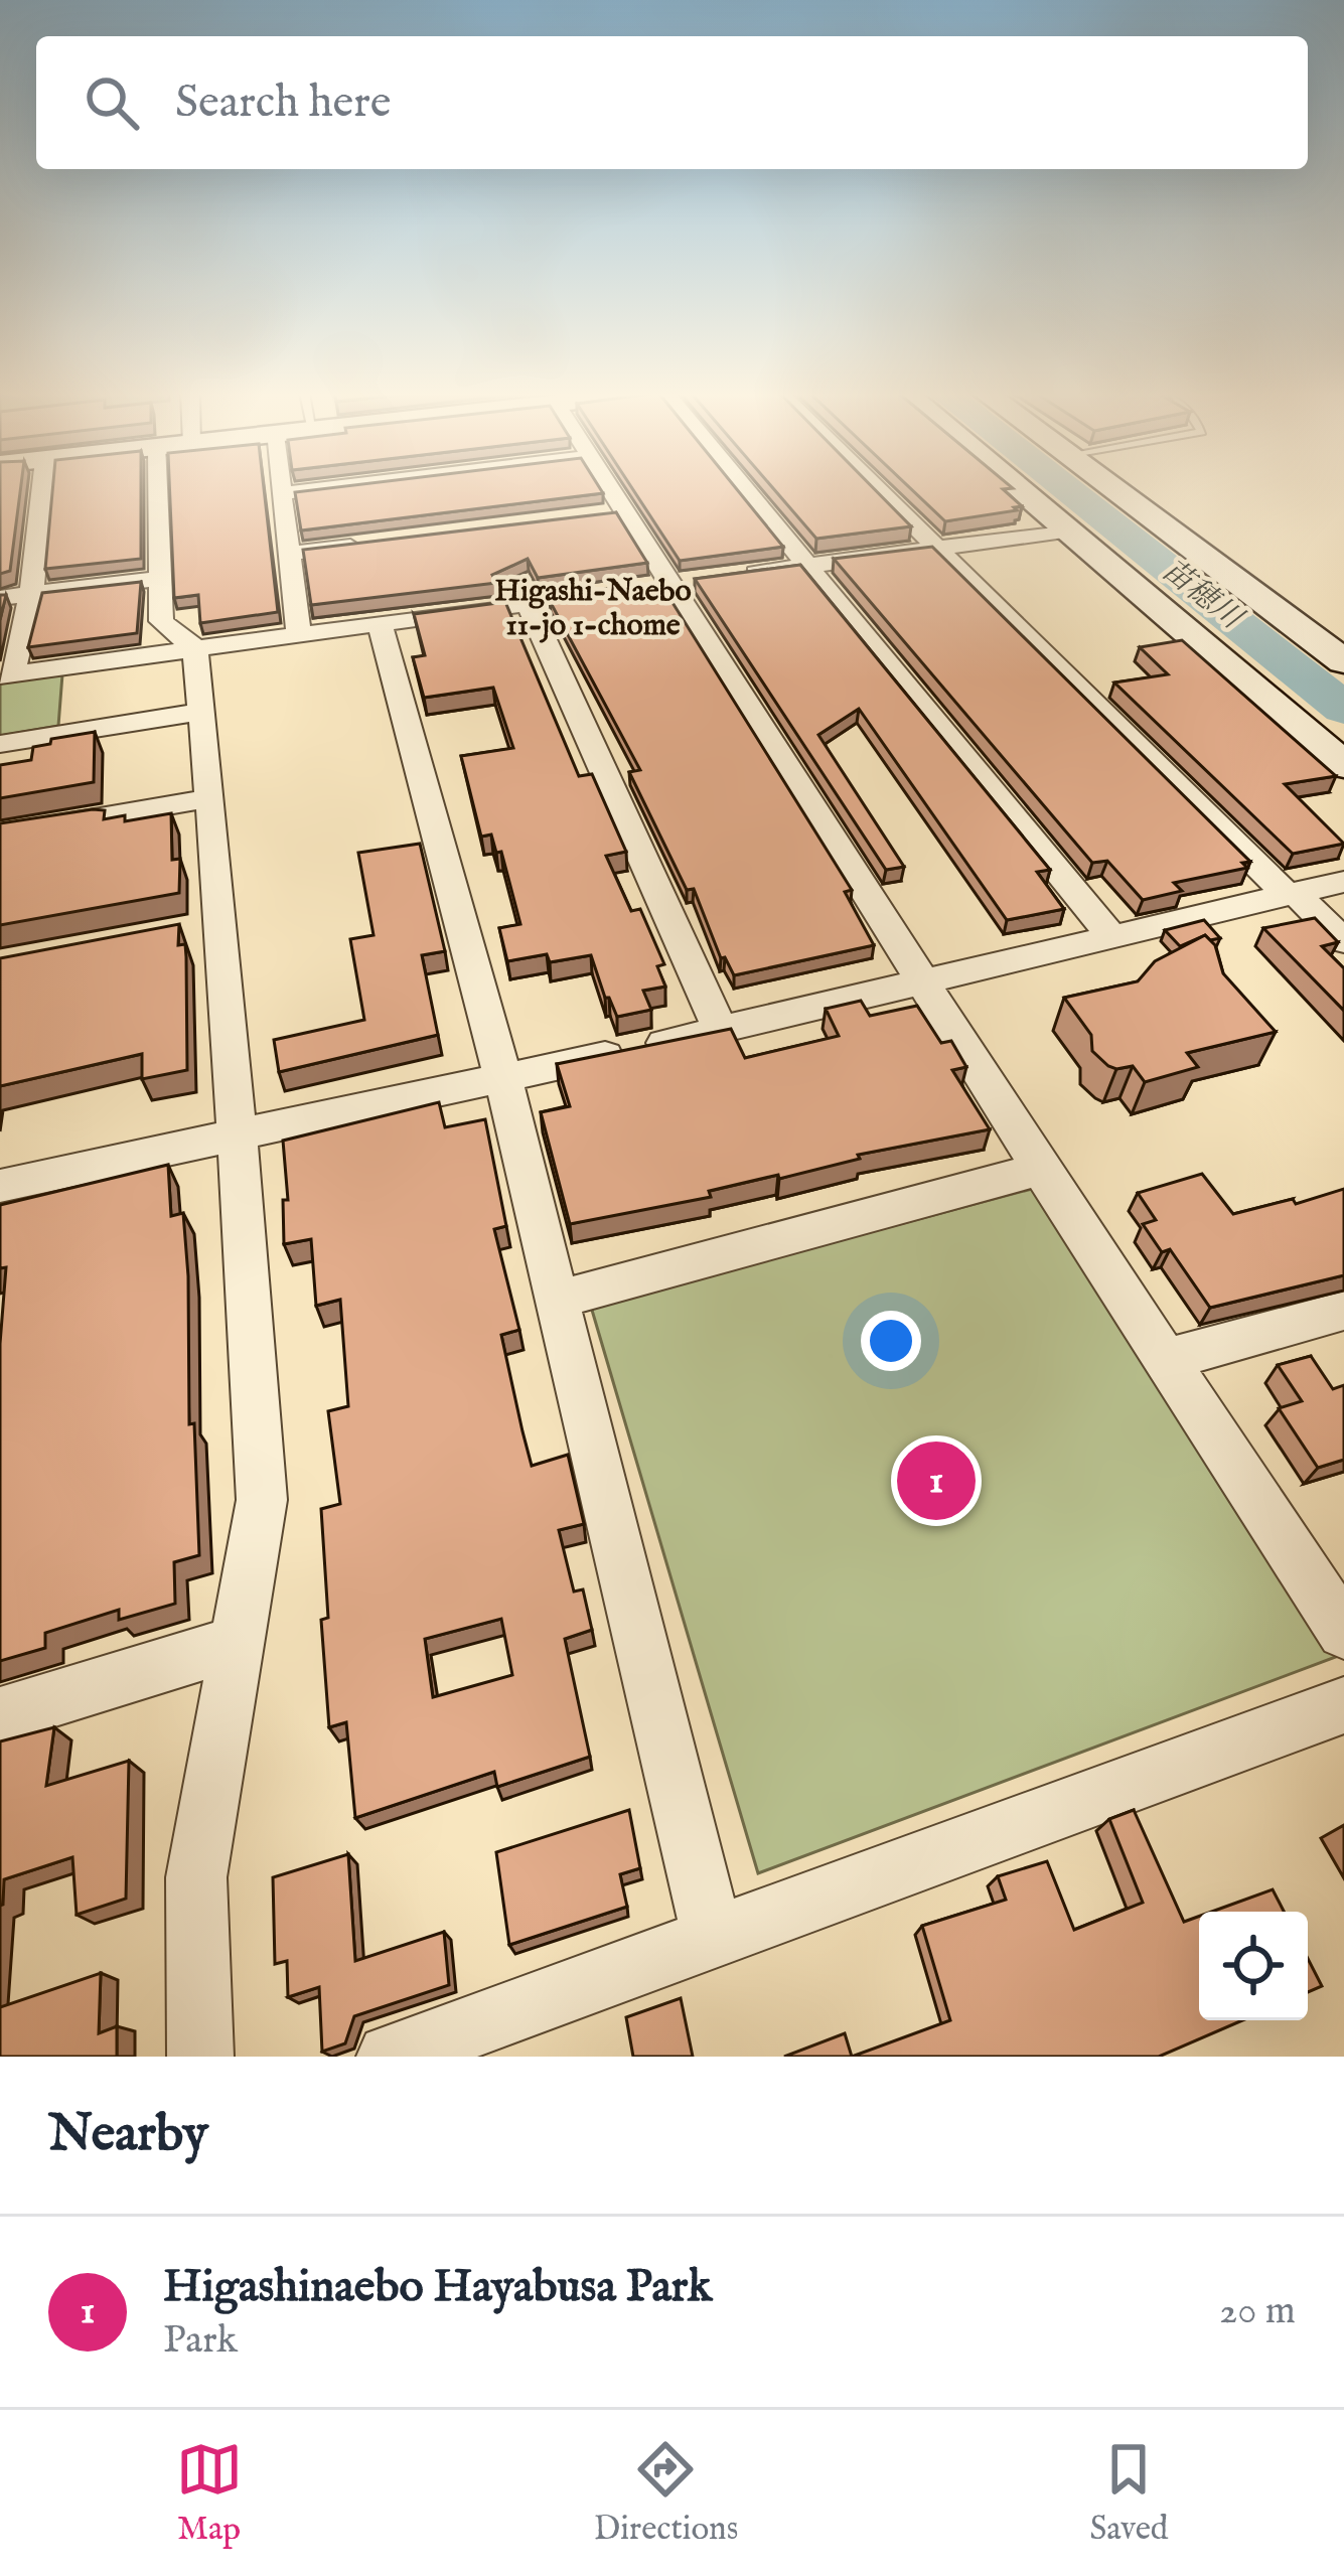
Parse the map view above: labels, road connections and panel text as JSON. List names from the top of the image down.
{
  "districts": ["Higashi-Naebo 11-jo 1-chome"],
  "water": ["苗穂川"],
  "page": {
    "search": "Search here",
    "pins": "1",
    "heading": "Nearby",
    "list": [
      {
        "mark": "1",
        "name": "Higashinaebo Hayabusa Park",
        "note": "Park",
        "value": "20 m"
      }
    ],
    "nav": ["Map", "Directions", "Saved"]
  }
}
